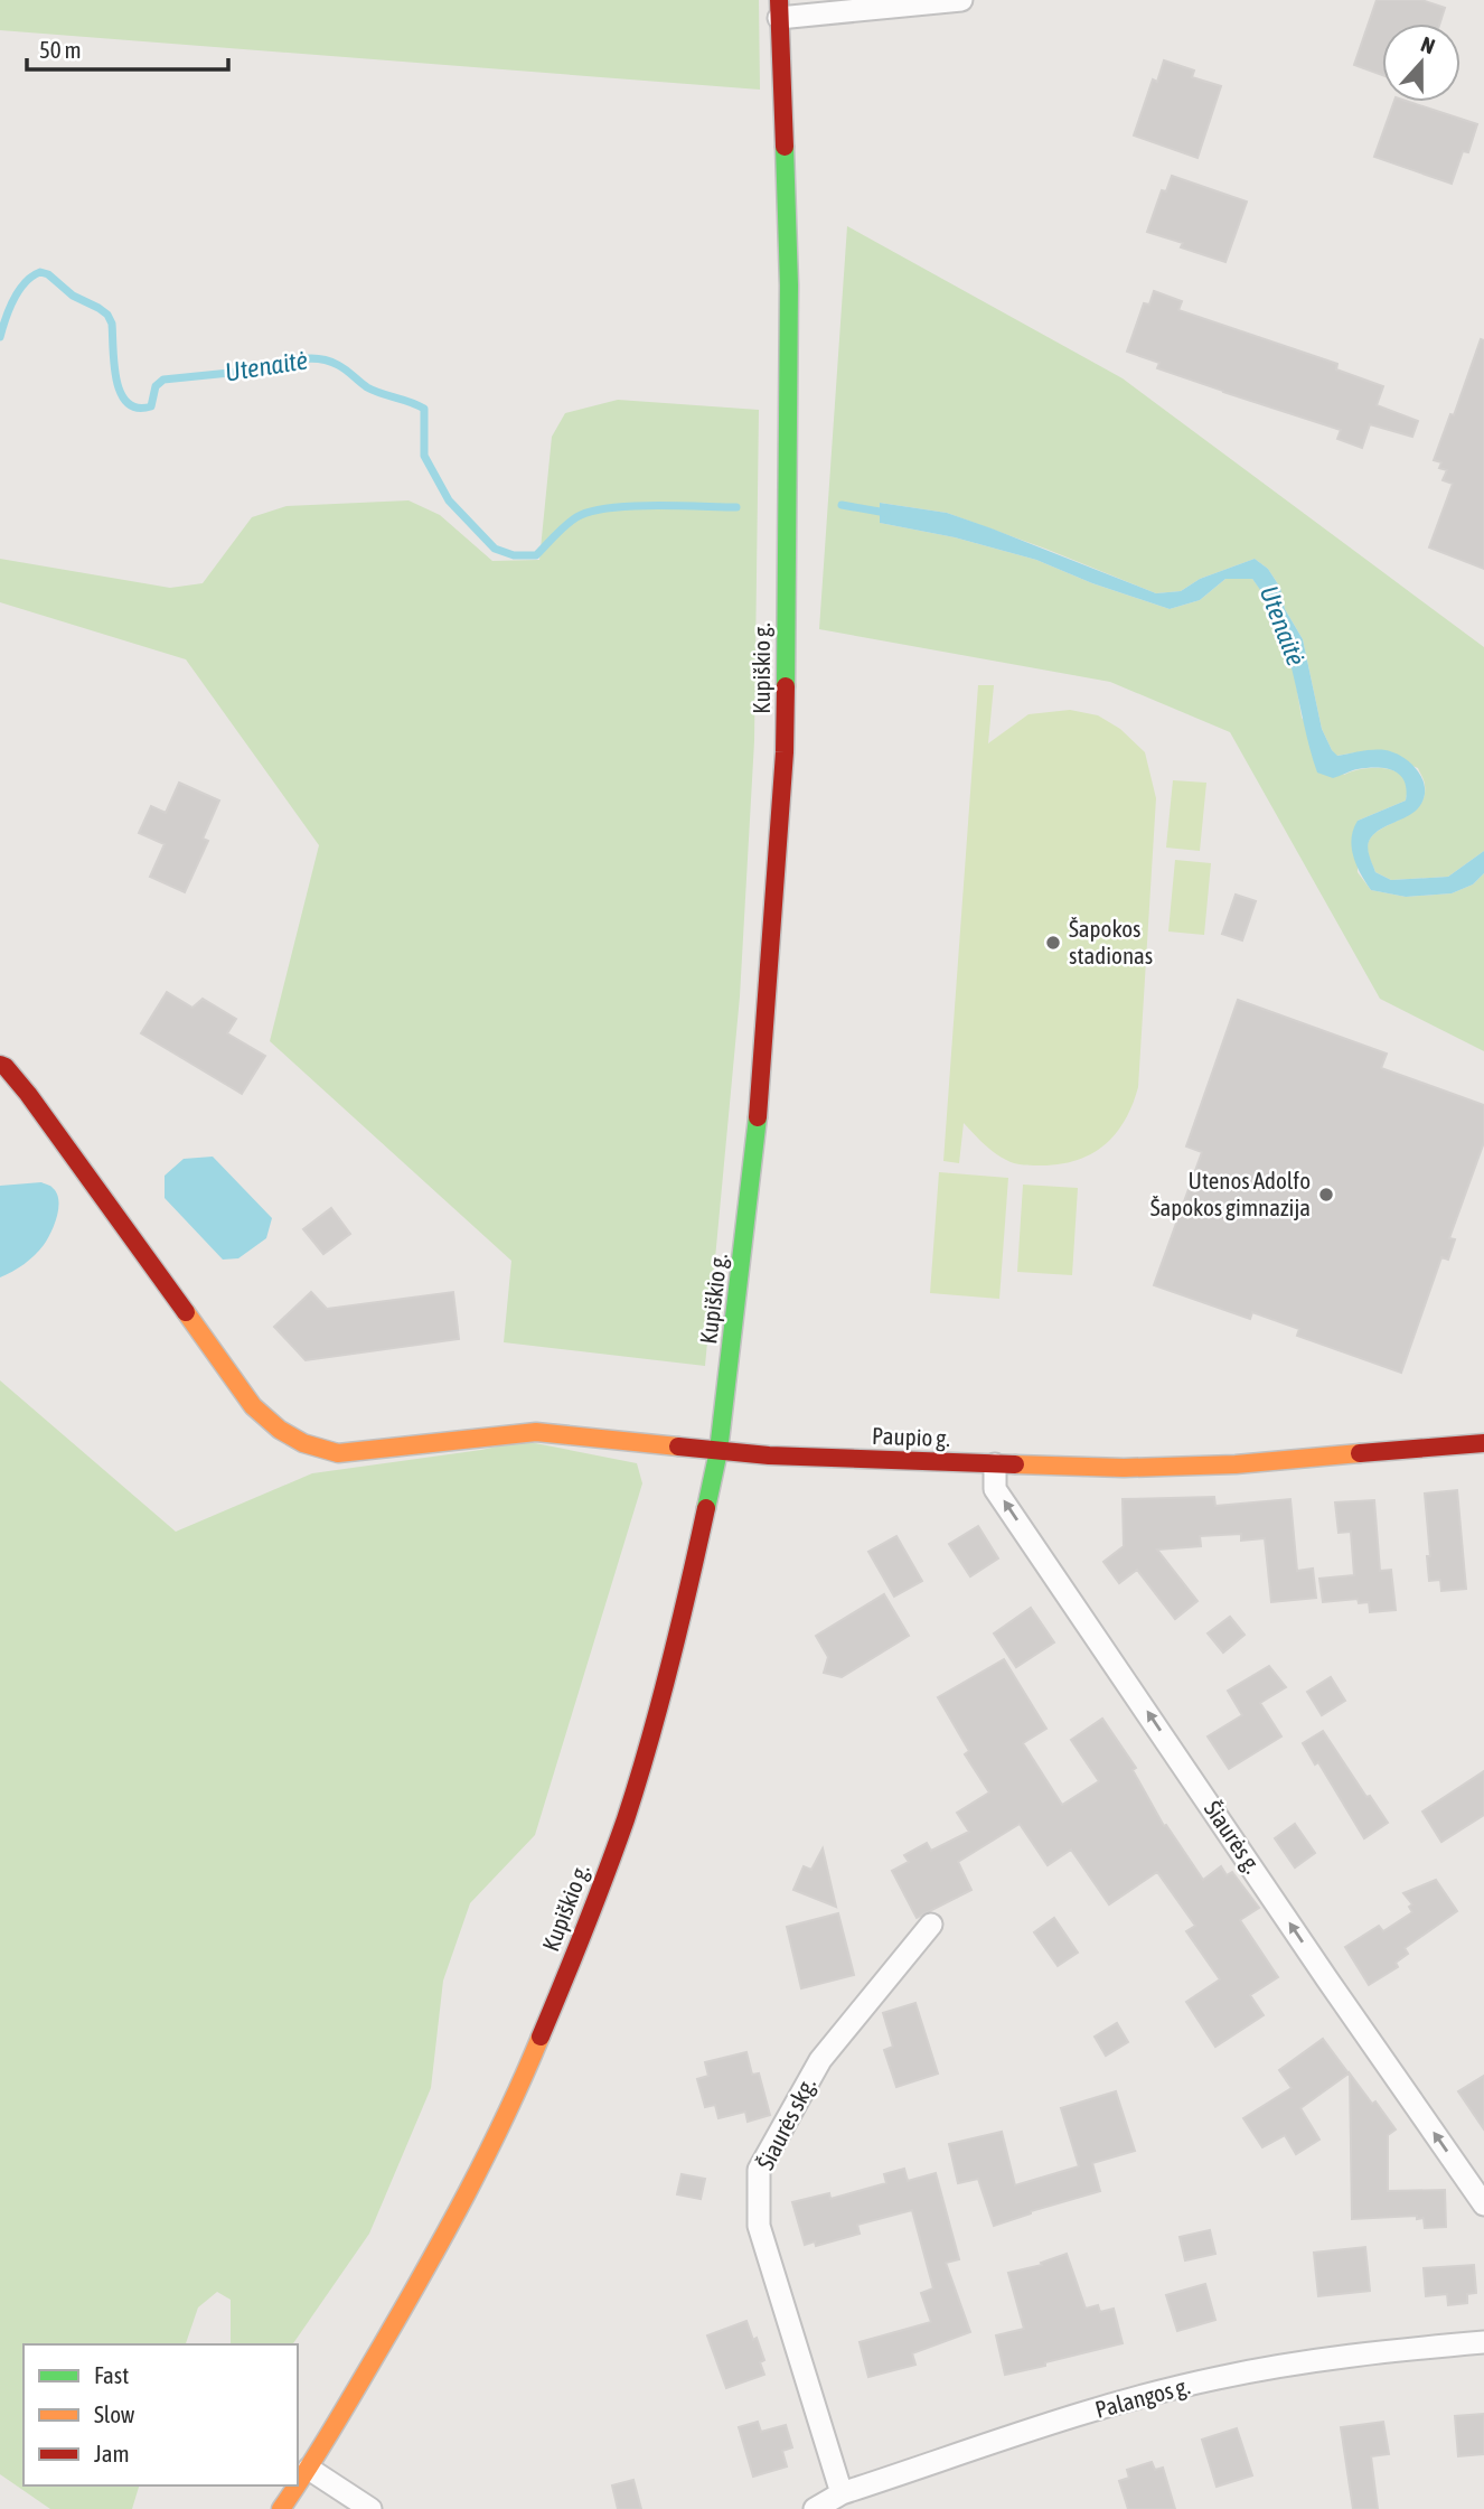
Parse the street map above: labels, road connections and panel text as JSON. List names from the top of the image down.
{
  "streets": {
    "main road": ["Kupiškio g.", "Paupio g."],
    "street": ["Šiaurės g.", "Šiaurės skg.", "Palangos g."]
  },
  "crossings": [
    ["Kupiškio g.", "Paupio g."],
    ["Paupio g.", "Šiaurės g."],
    ["Šiaurės skg.", "Palangos g."]
  ],
  "one_way": ["Šiaurės g."],
  "water": ["Utenaitė"],
  "places": ["Šapokos stadionas", "Utenos Adolfo Šapokos gimnazija"],
  "legend": ["Fast", "Slow", "Jam"],
  "scale_bar": "50 m",
  "north": "top"
}
